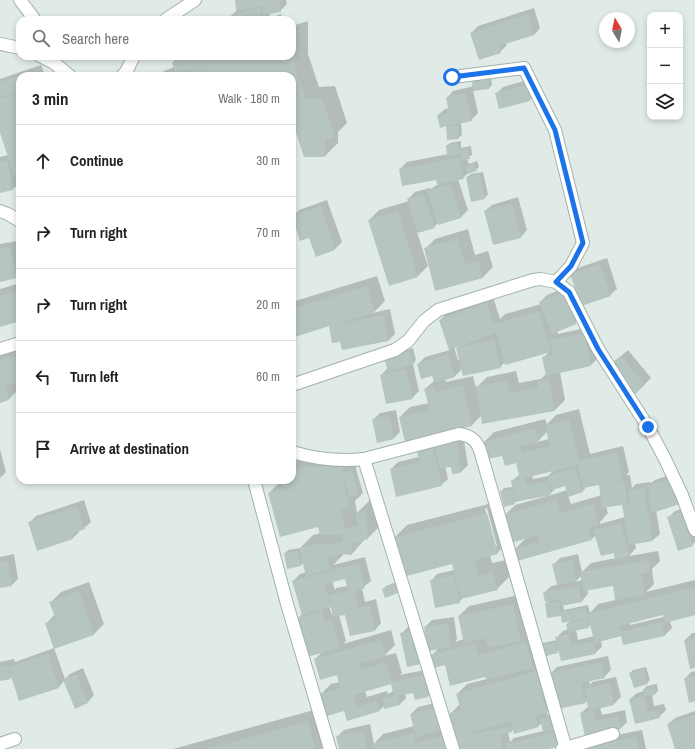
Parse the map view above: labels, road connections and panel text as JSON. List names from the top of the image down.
{
  "north": "top",
  "page": {
    "map_buttons": ["+", "−"],
    "search": "Search here",
    "heading": ["3 min", "Walk · 180 m"],
    "list": [
      ["Continue", "30 m"],
      ["Turn right", "70 m"],
      ["Turn right", "20 m"],
      ["Turn left", "60 m"],
      "Arrive at destination"
    ]
  }
}
